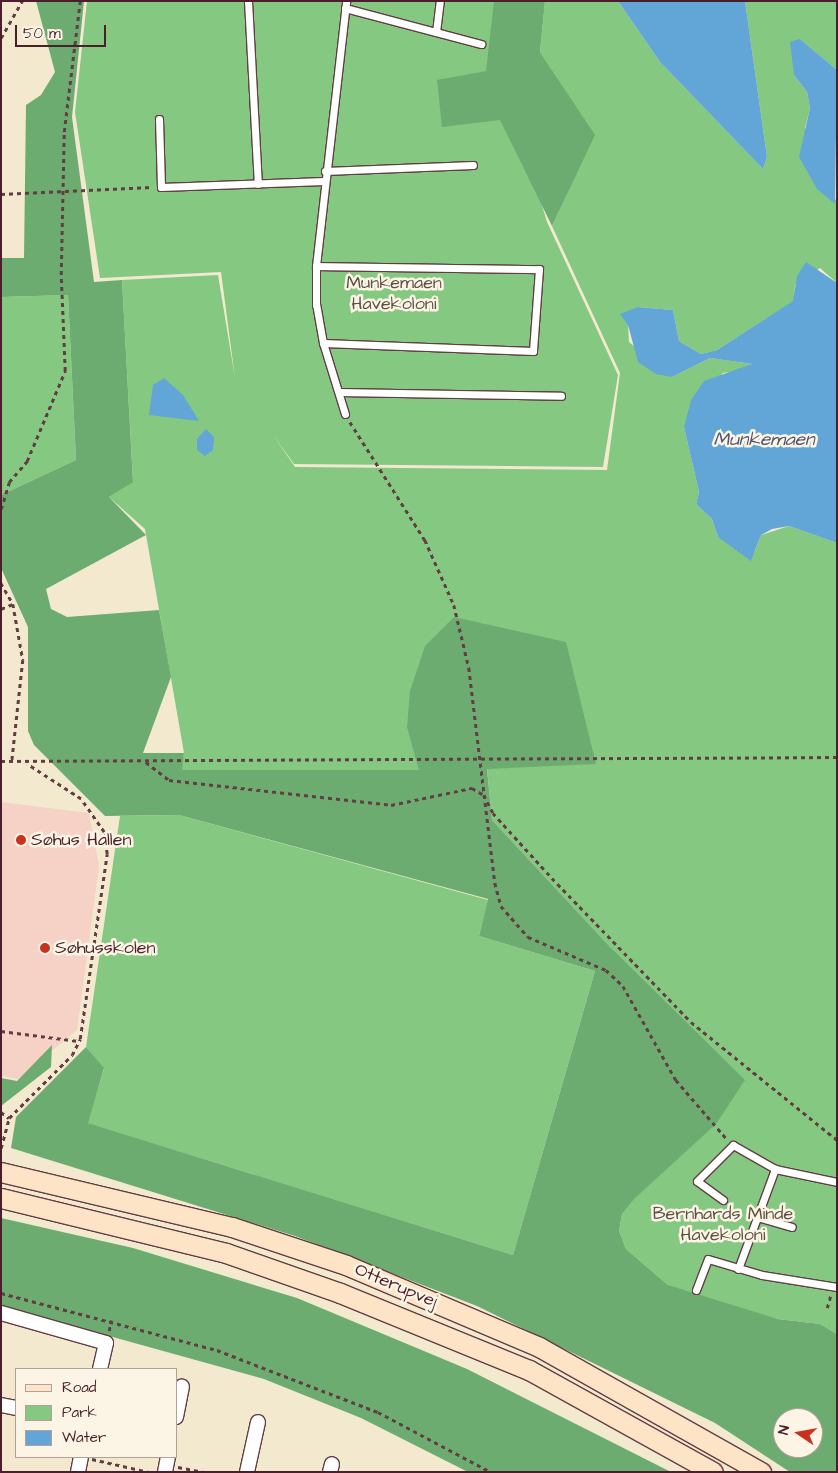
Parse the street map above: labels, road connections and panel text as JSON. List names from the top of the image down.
{
  "streets": {
    "main road": ["Otterupvej"]
  },
  "water": ["Munkemaen"],
  "parks": ["Munkemaen Havekoloni", "Bernhards Minde Havekoloni"],
  "places": ["Søhus Hallen", "Søhusskolen"],
  "legend": ["Road", "Park", "Water"],
  "scale_bar": "50 m",
  "north": "left"
}
